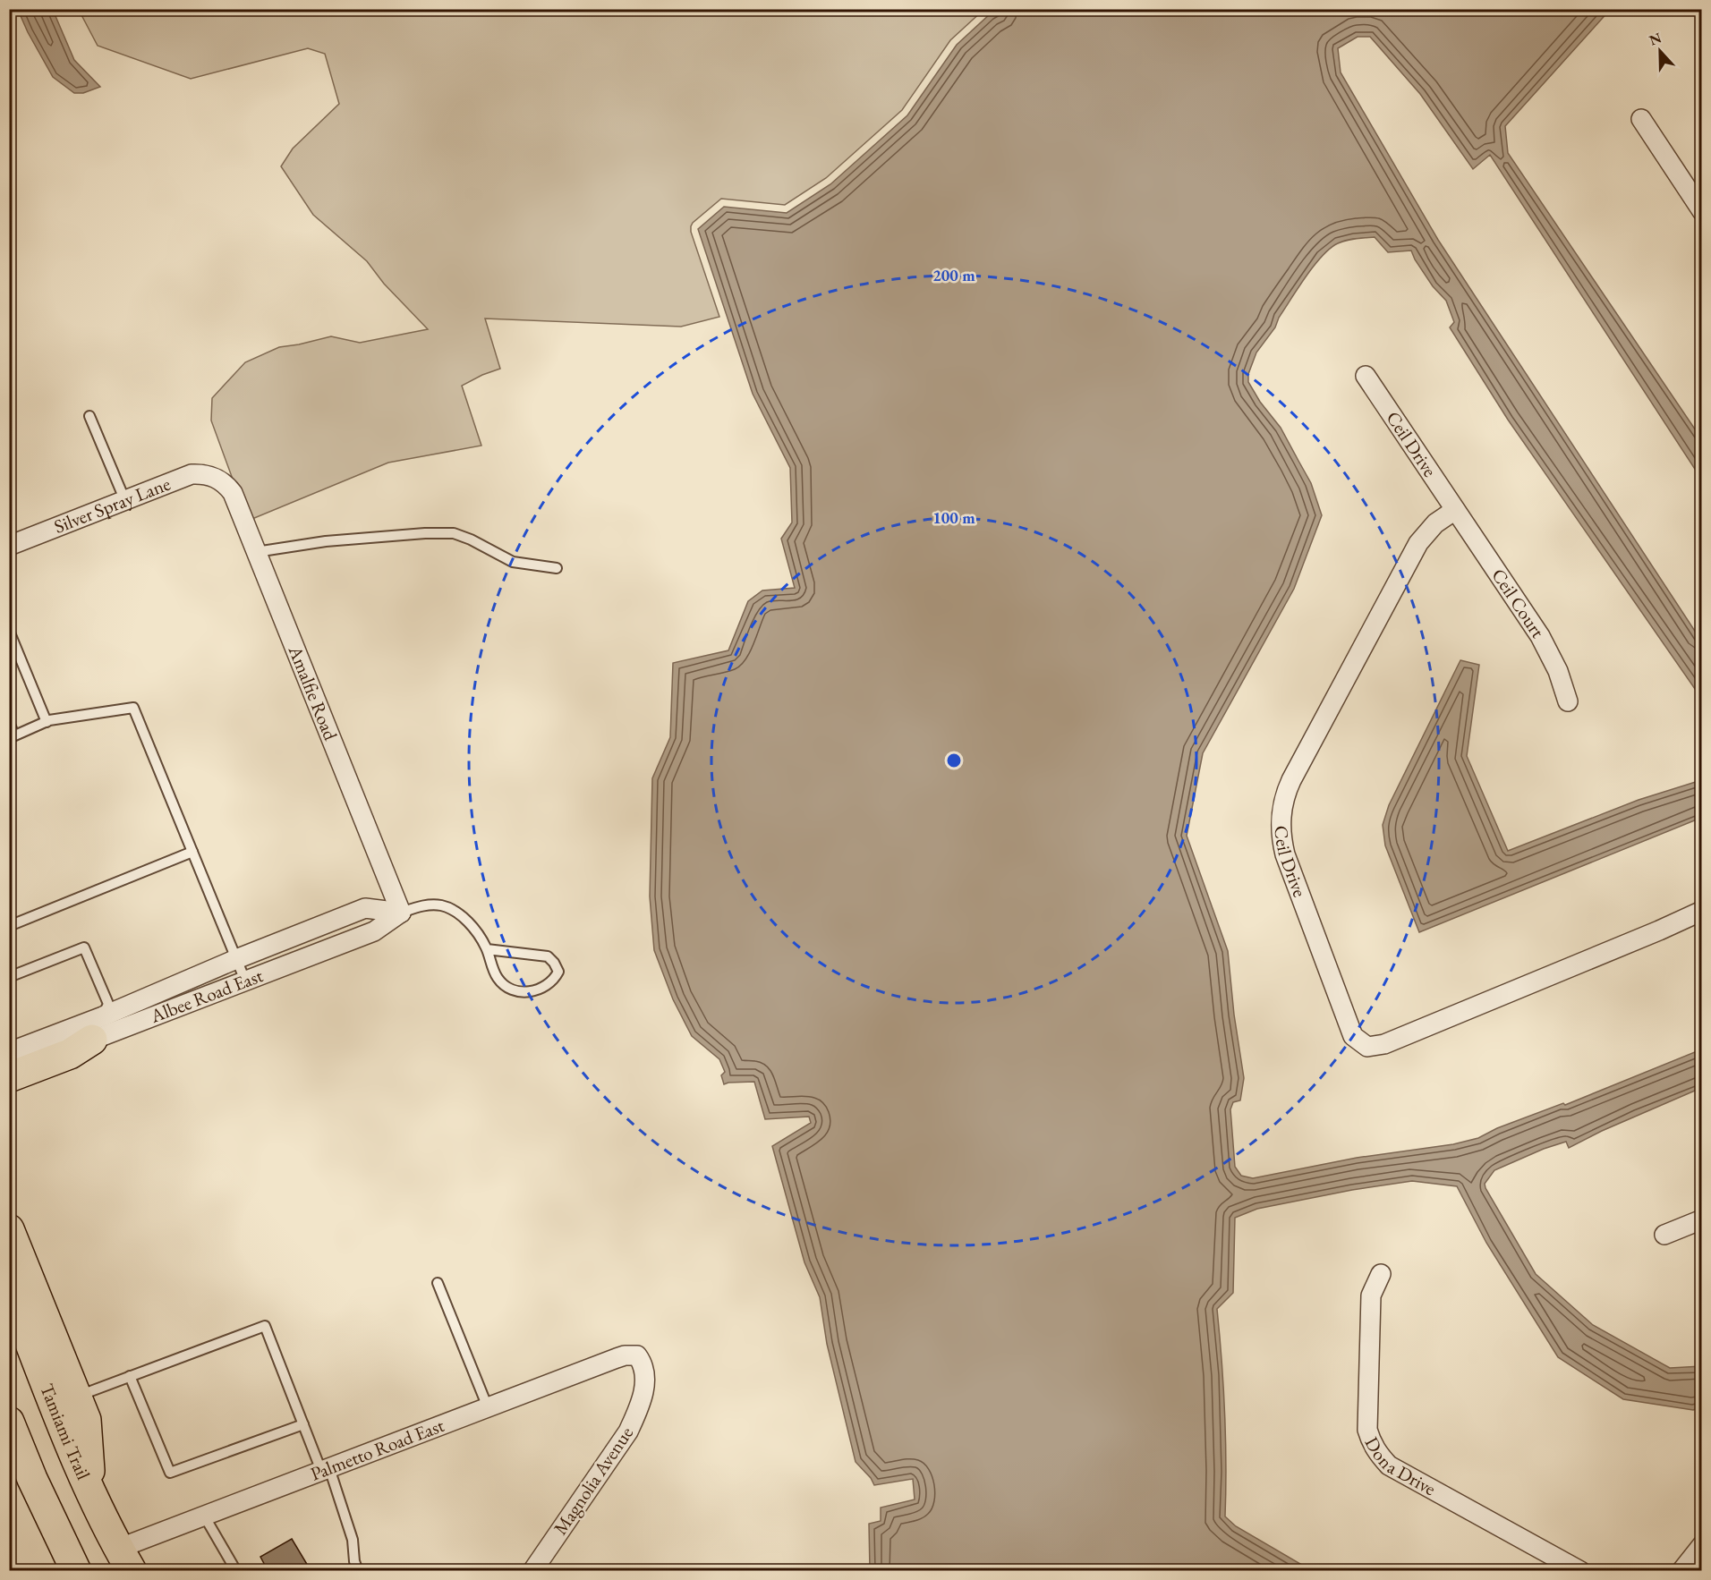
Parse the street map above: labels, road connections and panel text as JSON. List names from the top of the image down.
{
  "streets": {
    "main road": ["Tamiami Trail"],
    "street": [
      "Ceil Drive",
      "Silver Spray Lane",
      "Ceil Court",
      "Amalfie Road",
      "Albee Road East",
      "Palmetto Road East",
      "Dona Drive",
      "Magnolia Avenue"
    ]
  },
  "crossings": [
    ["Ceil Drive", "Ceil Court"],
    ["Silver Spray Lane", "Amalfie Road"],
    ["Amalfie Road", "Albee Road East"],
    ["Tamiami Trail", "Palmetto Road East"],
    ["Palmetto Road East", "Magnolia Avenue"]
  ],
  "north": "top",
  "rings": ["200 m", "100 m"]
}
